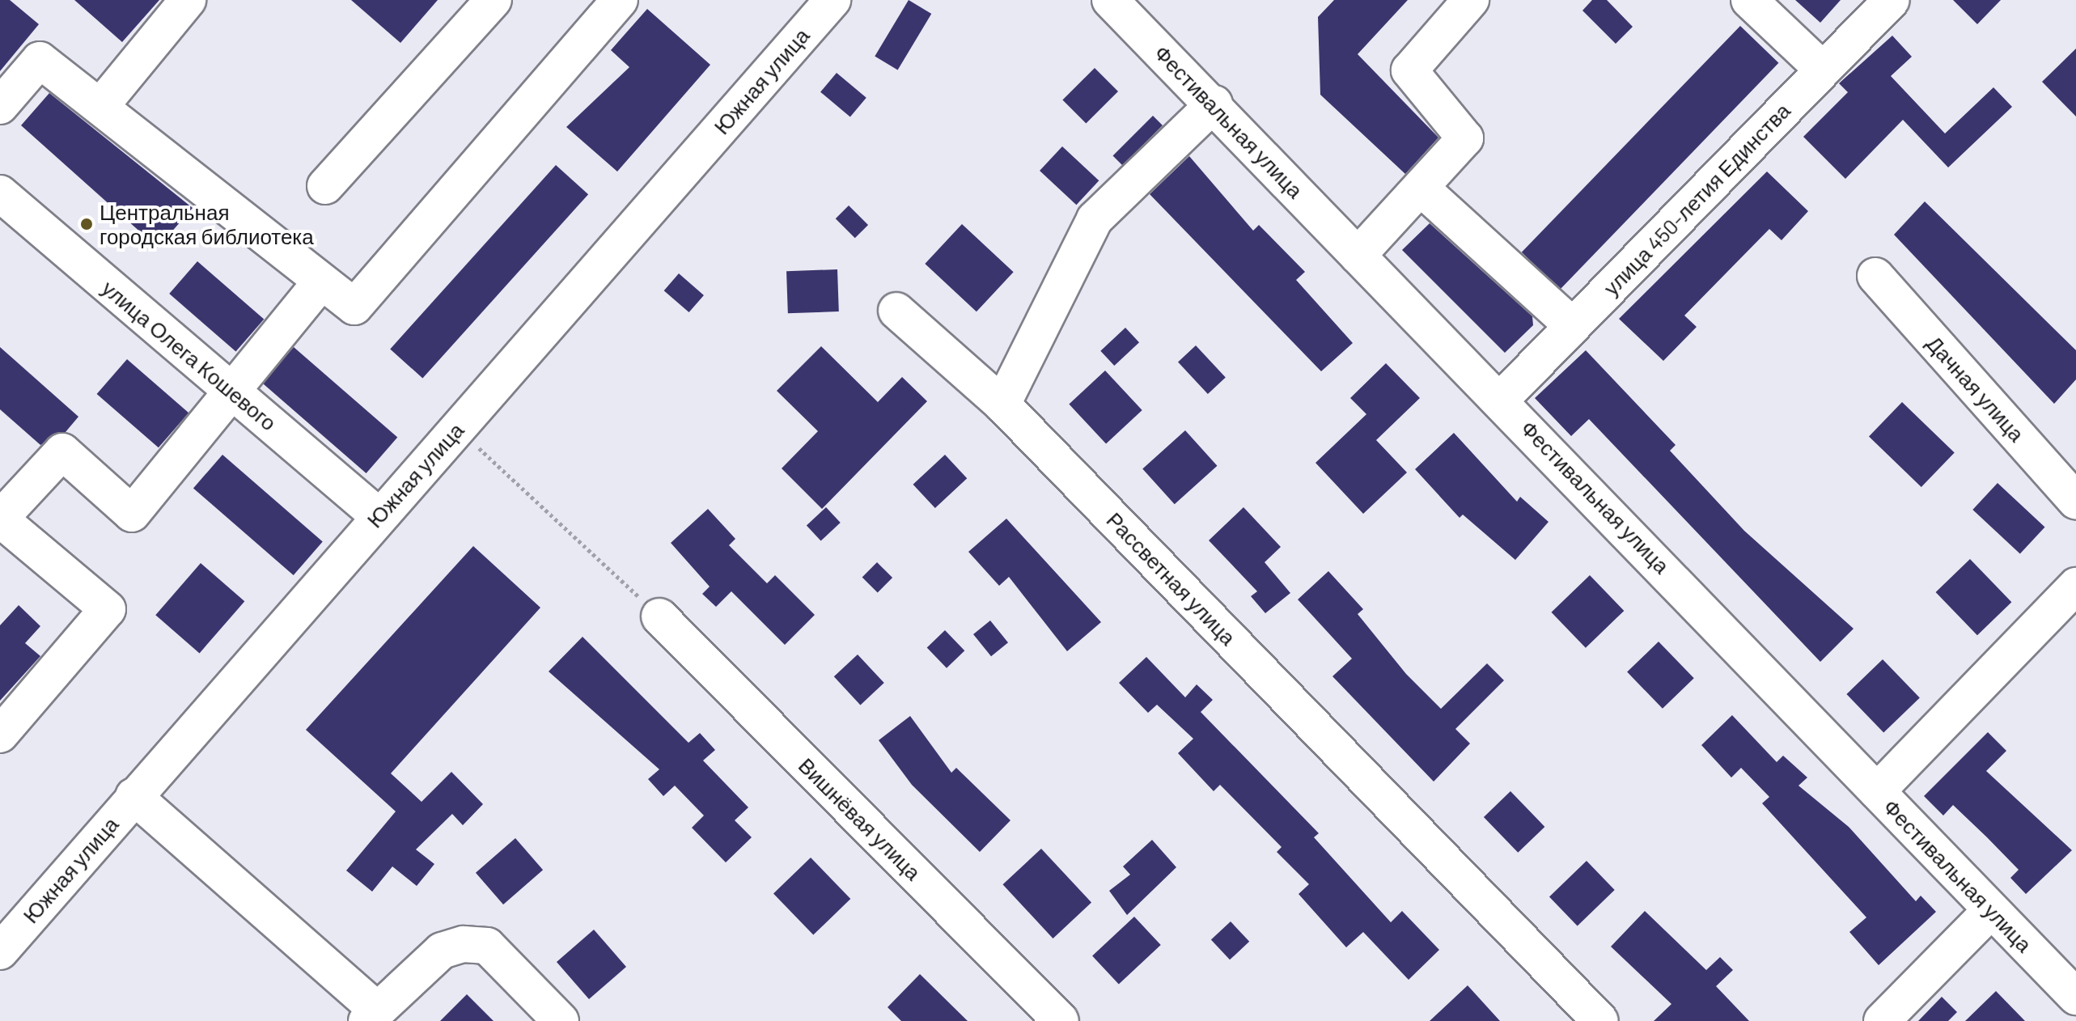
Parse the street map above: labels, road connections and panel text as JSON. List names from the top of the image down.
{
  "streets": {
    "street": [
      "Южная улица",
      "Фестивальная улица",
      "улица 450-летия Единства",
      "улица Олега Кошевого",
      "Дачная улица",
      "Рассветная улица",
      "Вишнёвая улица"
    ]
  },
  "crossings": [
    ["Южная улица", "улица Олега Кошевого"],
    ["Фестивальная улица", "улица 450-летия Единства"]
  ],
  "places": ["Центральная городская библиотека"]
}
